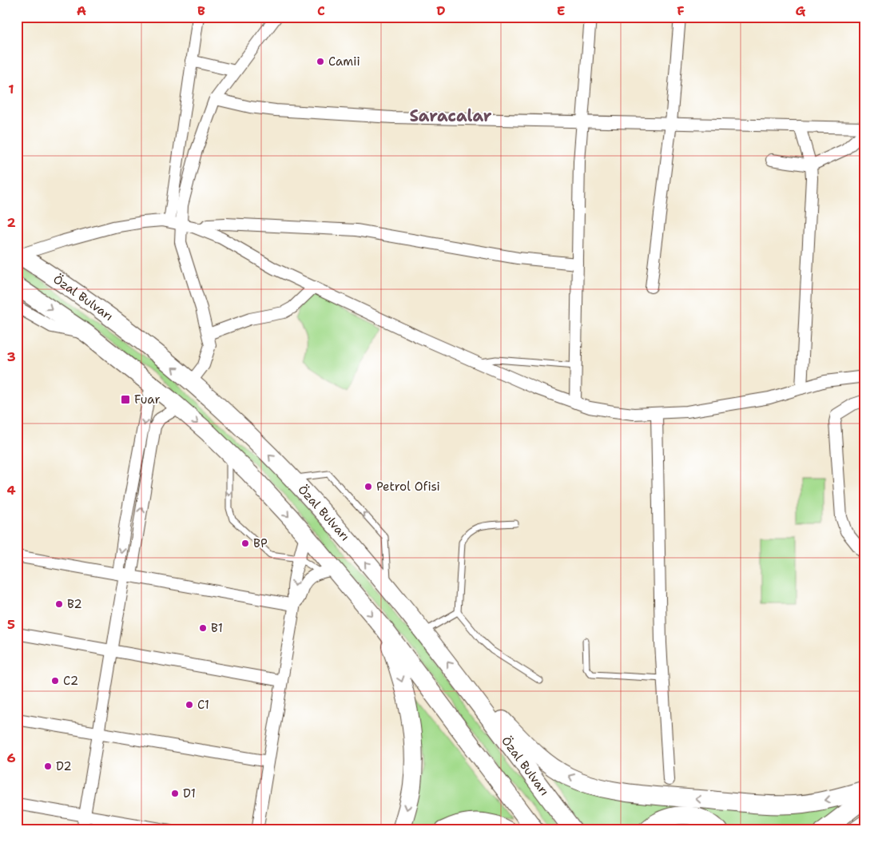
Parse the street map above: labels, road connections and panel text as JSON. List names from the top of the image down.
{
  "streets": {
    "highway": ["Özal Bulvarı"]
  },
  "districts": ["Saracalar"],
  "places": {
    "other": [
      "Camii",
      "Petrol Ofisi",
      "BP",
      "B2",
      "B1",
      "C2",
      "C1",
      "D2",
      "D1"
    ],
    "transit": ["Fuar"]
  },
  "grid": {
    "columns": [
      "A",
      "B",
      "C",
      "D",
      "E",
      "F",
      "G"
    ],
    "rows": [
      "1",
      "2",
      "3",
      "4",
      "5",
      "6"
    ]
  }
}
